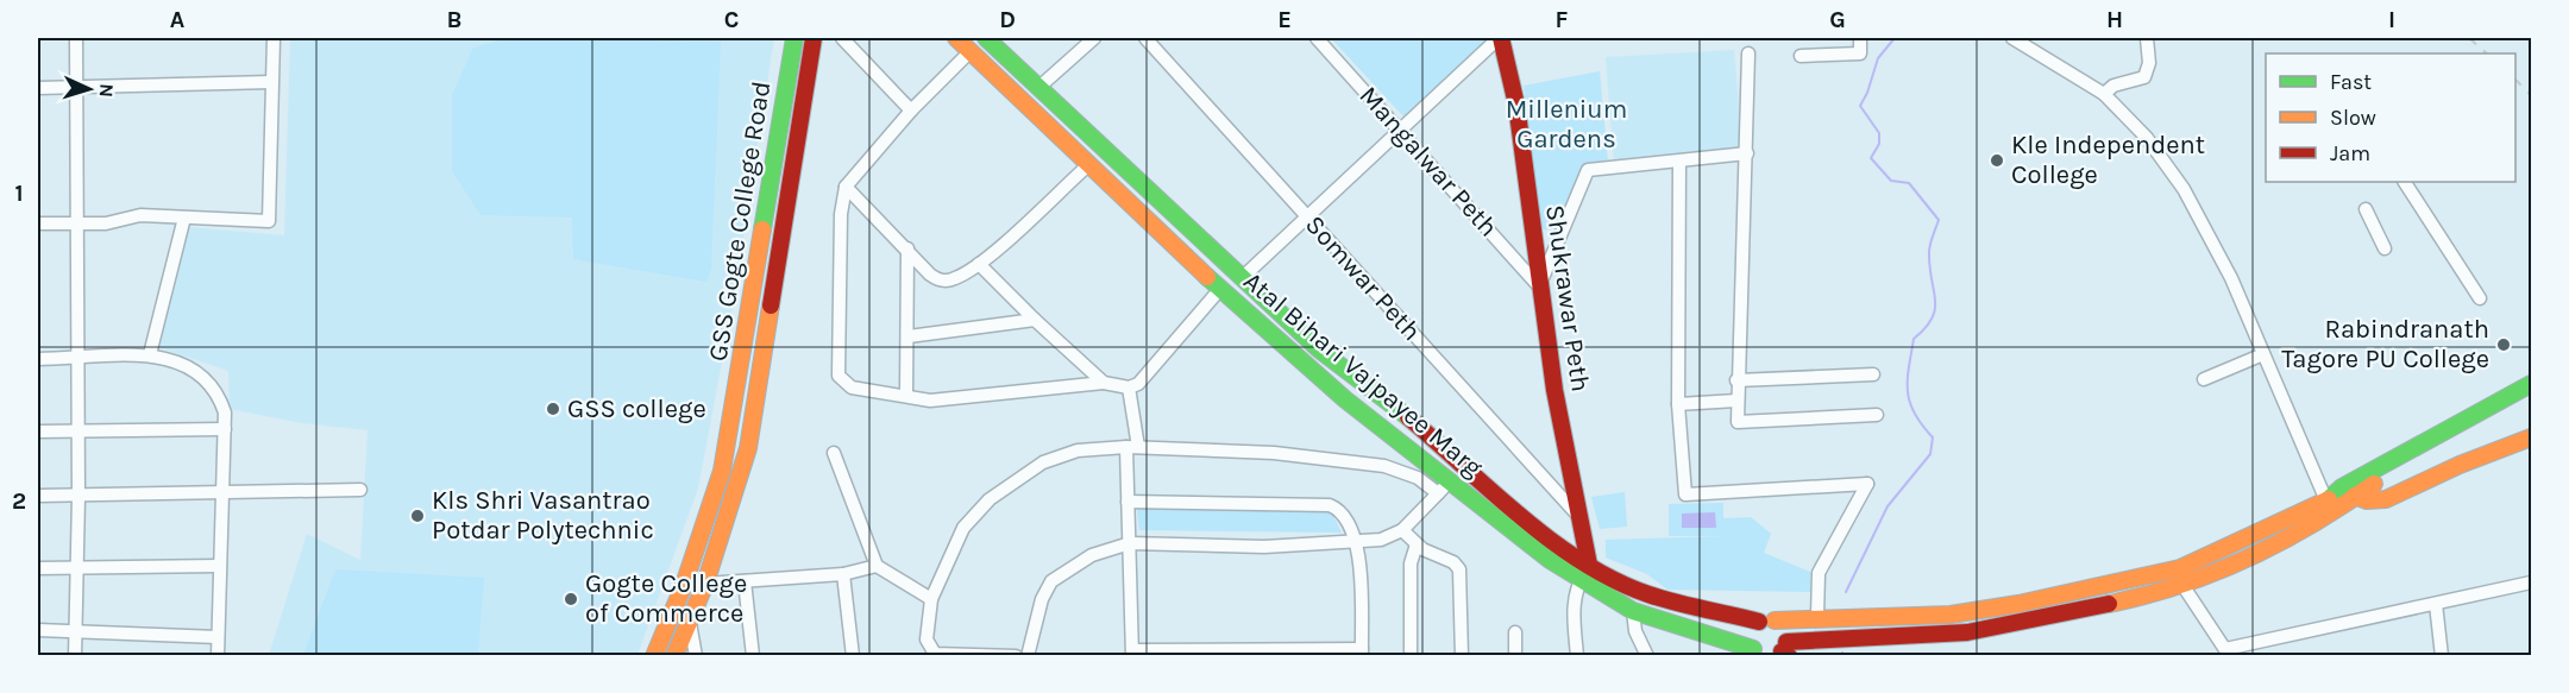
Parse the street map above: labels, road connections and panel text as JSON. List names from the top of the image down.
{
  "streets": {
    "main road": ["GSS Gogte College Road", "Shukrawar Peth", "Atal Bihari Vajpayee Marg"],
    "street": ["Mangalwar Peth", "Somwar Peth"]
  },
  "crossings": [
    ["Mangalwar Peth", "Shukrawar Peth"],
    ["Somwar Peth", "Shukrawar Peth"],
    ["Shukrawar Peth", "Atal Bihari Vajpayee Marg"]
  ],
  "parks": ["Millenium Gardens"],
  "places": [
    "Kle Independent College",
    "Rabindranath Tagore PU College",
    "GSS college",
    "Kls Shri Vasantrao Potdar Polytechnic",
    "Gogte College of Commerce"
  ],
  "legend": ["Fast", "Slow", "Jam"],
  "north": "right",
  "grid": {
    "columns": [
      "A",
      "B",
      "C",
      "D",
      "E",
      "F",
      "G",
      "H",
      "I"
    ],
    "rows": ["1", "2"]
  }
}
